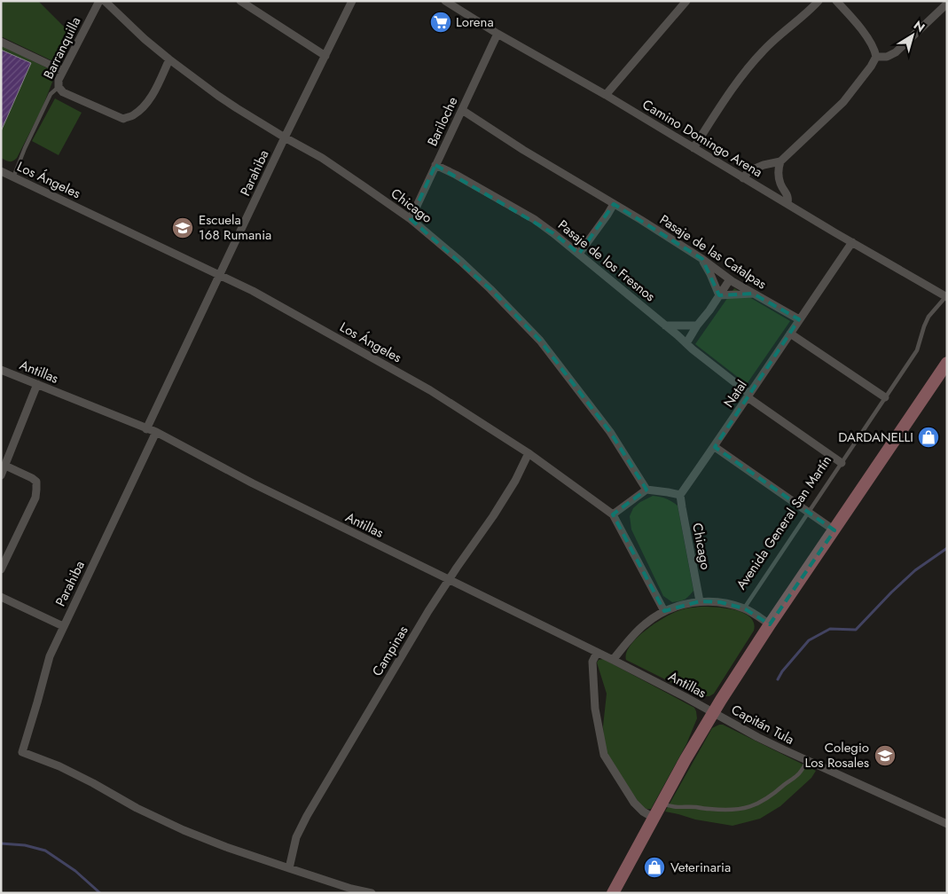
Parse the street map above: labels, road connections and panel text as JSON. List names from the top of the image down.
{
  "streets": {
    "street": [
      "Barranquilla",
      "Bariloche",
      "Camino Domingo Arena",
      "Parahiba",
      "Los Ángeles",
      "Chicago",
      "Pasaje de las Catalpas",
      "Pasaje de los Fresnos",
      "Antillas",
      "Natal",
      "Avenida General San Martín",
      "Campinas",
      "Capitán Tula"
    ]
  },
  "crossings": [
    ["Barranquilla", "Los Ángeles"],
    ["Bariloche", "Camino Domingo Arena"],
    ["Bariloche", "Chicago"],
    ["Bariloche", "Pasaje de las Catalpas"],
    ["Bariloche", "Pasaje de los Fresnos"],
    ["Camino Domingo Arena", "Natal"],
    ["Camino Domingo Arena", "Avenida General San Martín"],
    ["Parahiba", "Los Ángeles"],
    ["Parahiba", "Chicago"],
    ["Parahiba", "Antillas"],
    ["Parahiba", "Campinas"],
    ["Los Ángeles", "Avenida General San Martín"],
    ["Los Ángeles", "Campinas"],
    ["Chicago", "Natal"],
    ["Chicago", "Avenida General San Martín"],
    ["Pasaje de las Catalpas", "Natal"],
    ["Pasaje de los Fresnos", "Natal"],
    ["Pasaje de los Fresnos", "Avenida General San Martín"],
    ["Antillas", "Avenida General San Martín"],
    ["Antillas", "Campinas"],
    ["Antillas", "Capitán Tula"]
  ],
  "places": {
    "supermarket": ["Lorena"],
    "school or university": ["Escuela 168 Rumania", "Colegio Los Rosales"],
    "shop": ["DARDANELLI", "Veterinaria"]
  },
  "north": "top right"
}
